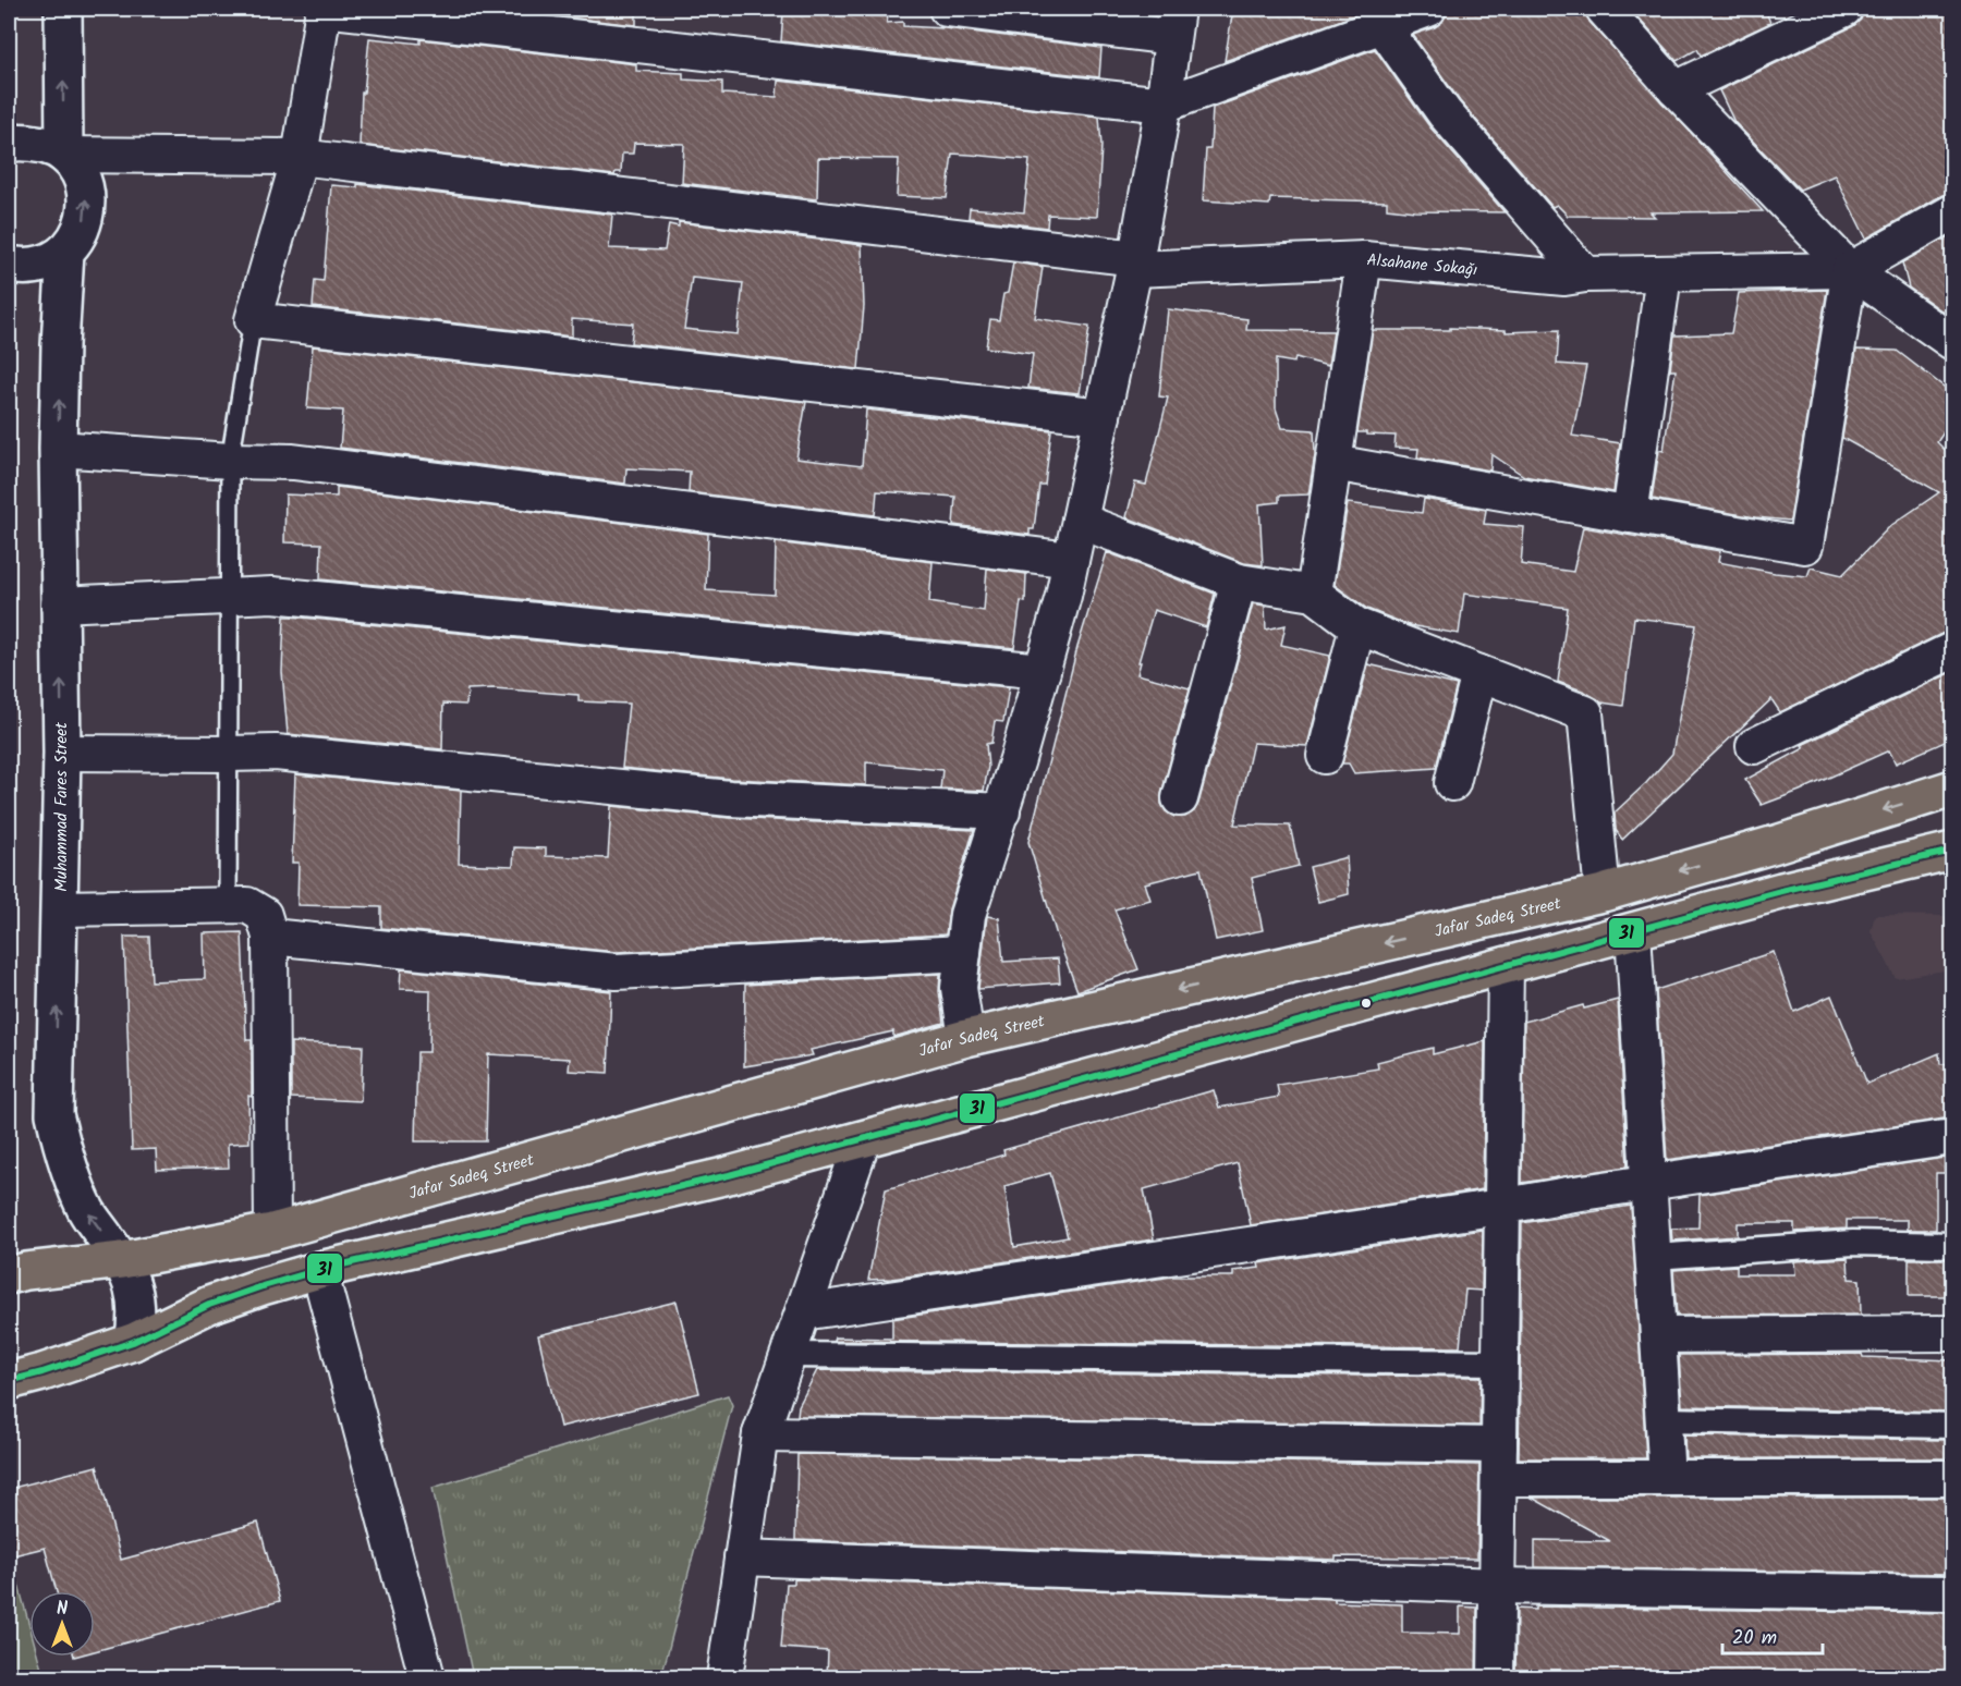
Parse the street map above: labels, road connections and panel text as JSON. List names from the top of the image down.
{
  "streets": {
    "main road": ["Muhammad Fares Street", "Jafar Sadeq Street"],
    "street": ["Alsahane Sokağı"]
  },
  "crossings": [
    ["Muhammad Fares Street", "Jafar Sadeq Street"]
  ],
  "one_way": ["Muhammad Fares Street"],
  "lines": ["transit line 31"],
  "scale_bar": "20 m",
  "north": "top"
}
